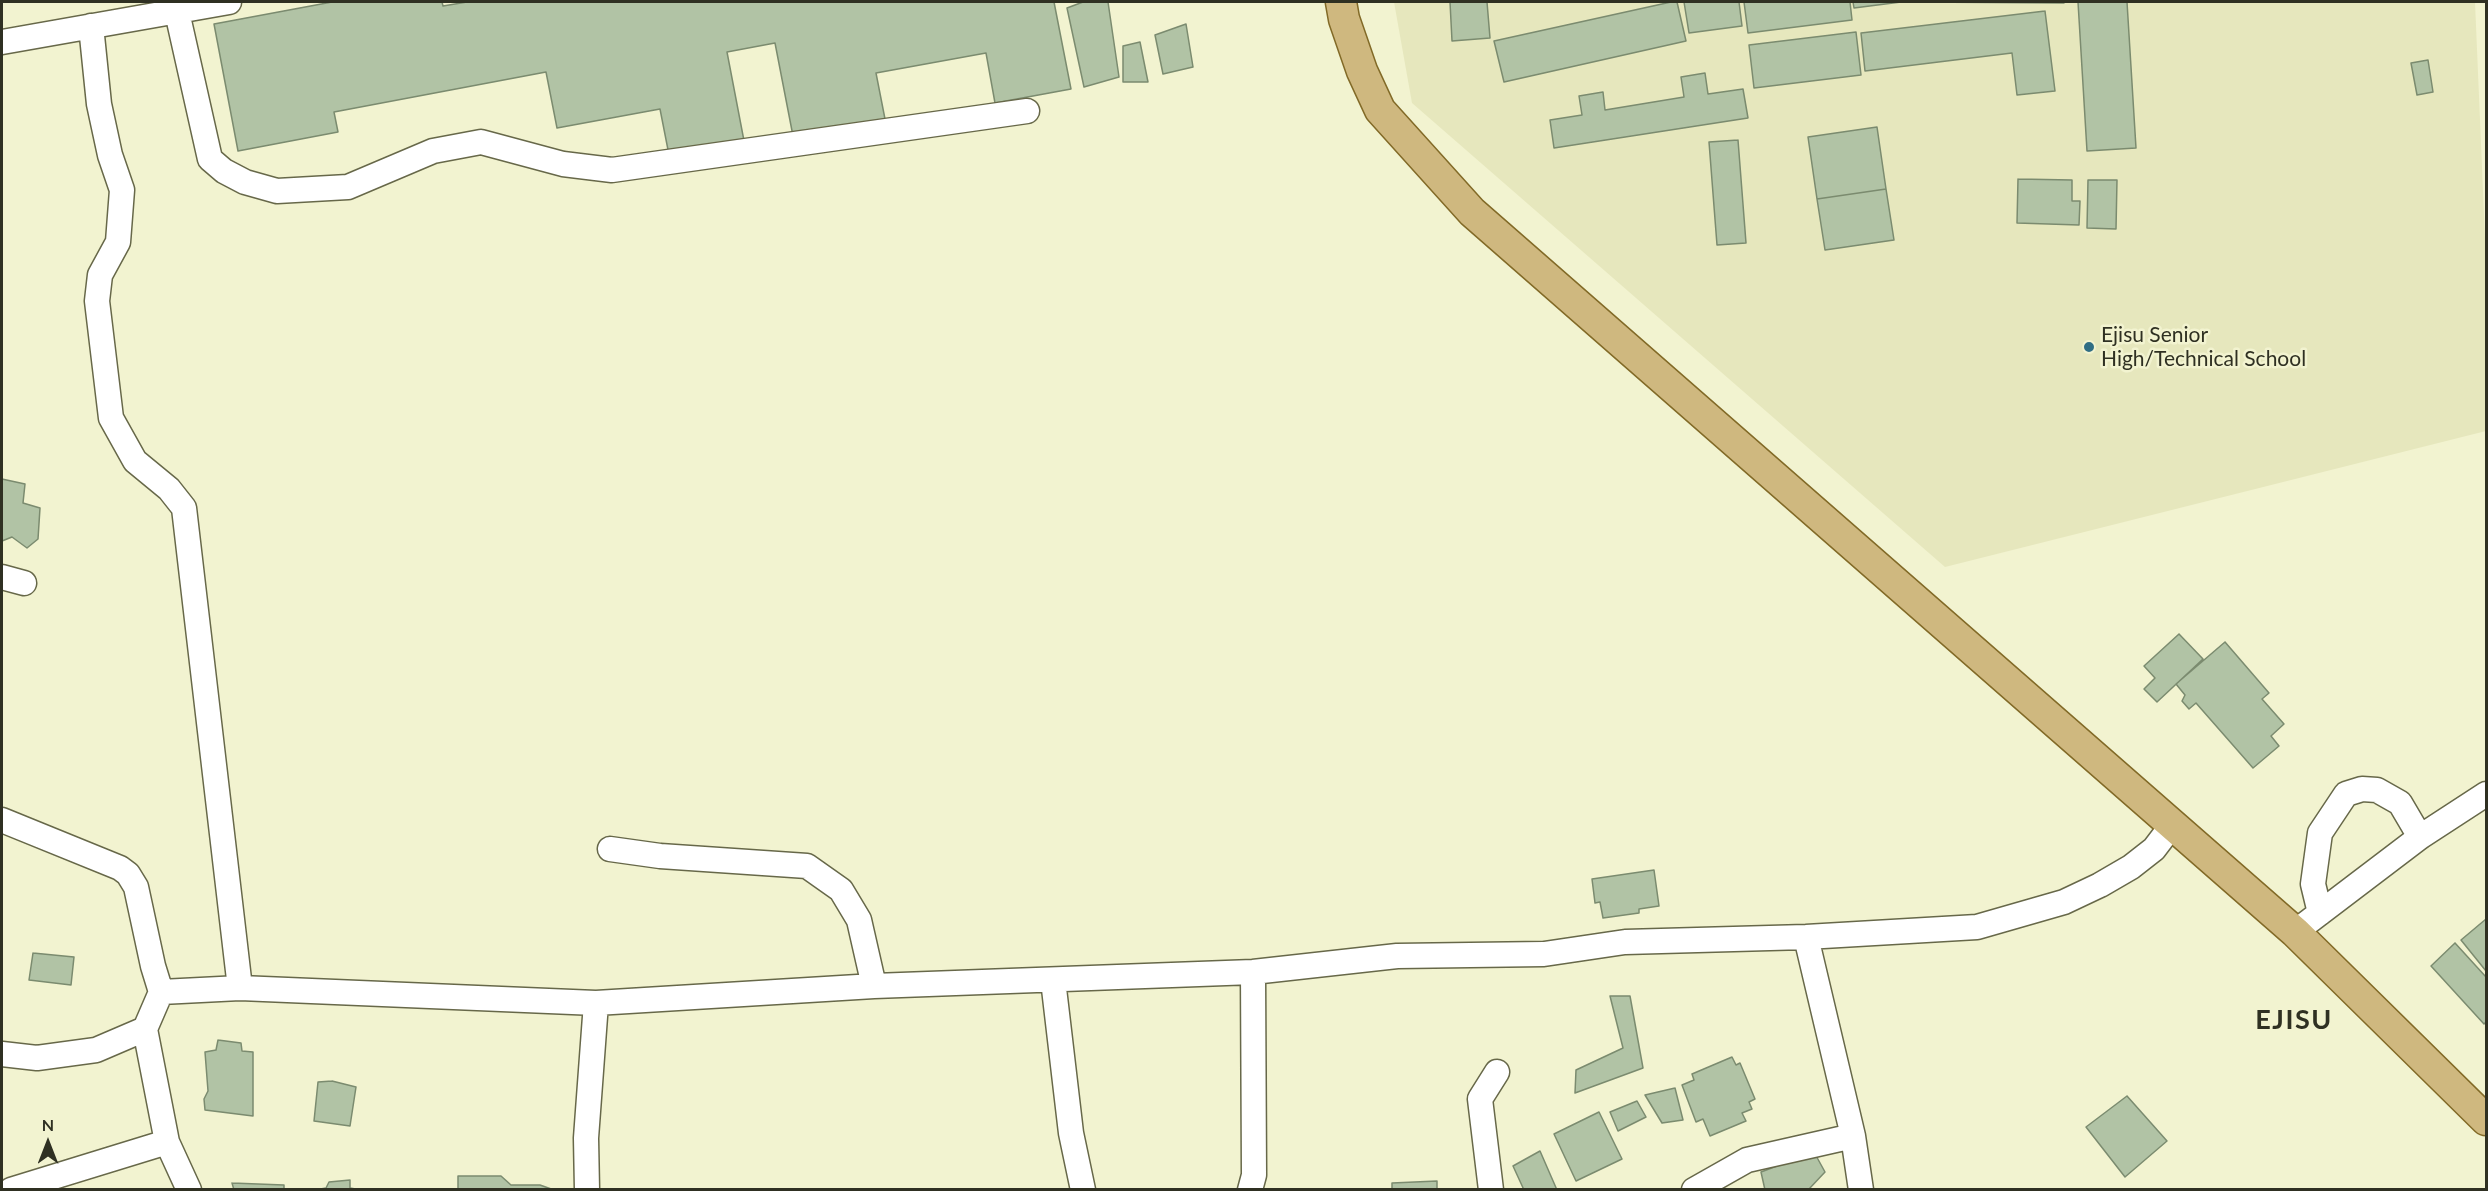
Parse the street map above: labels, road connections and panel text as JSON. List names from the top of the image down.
{
  "districts": ["EJISU"],
  "places": ["Ejisu Senior High/Technical School"],
  "north": "top"
}
